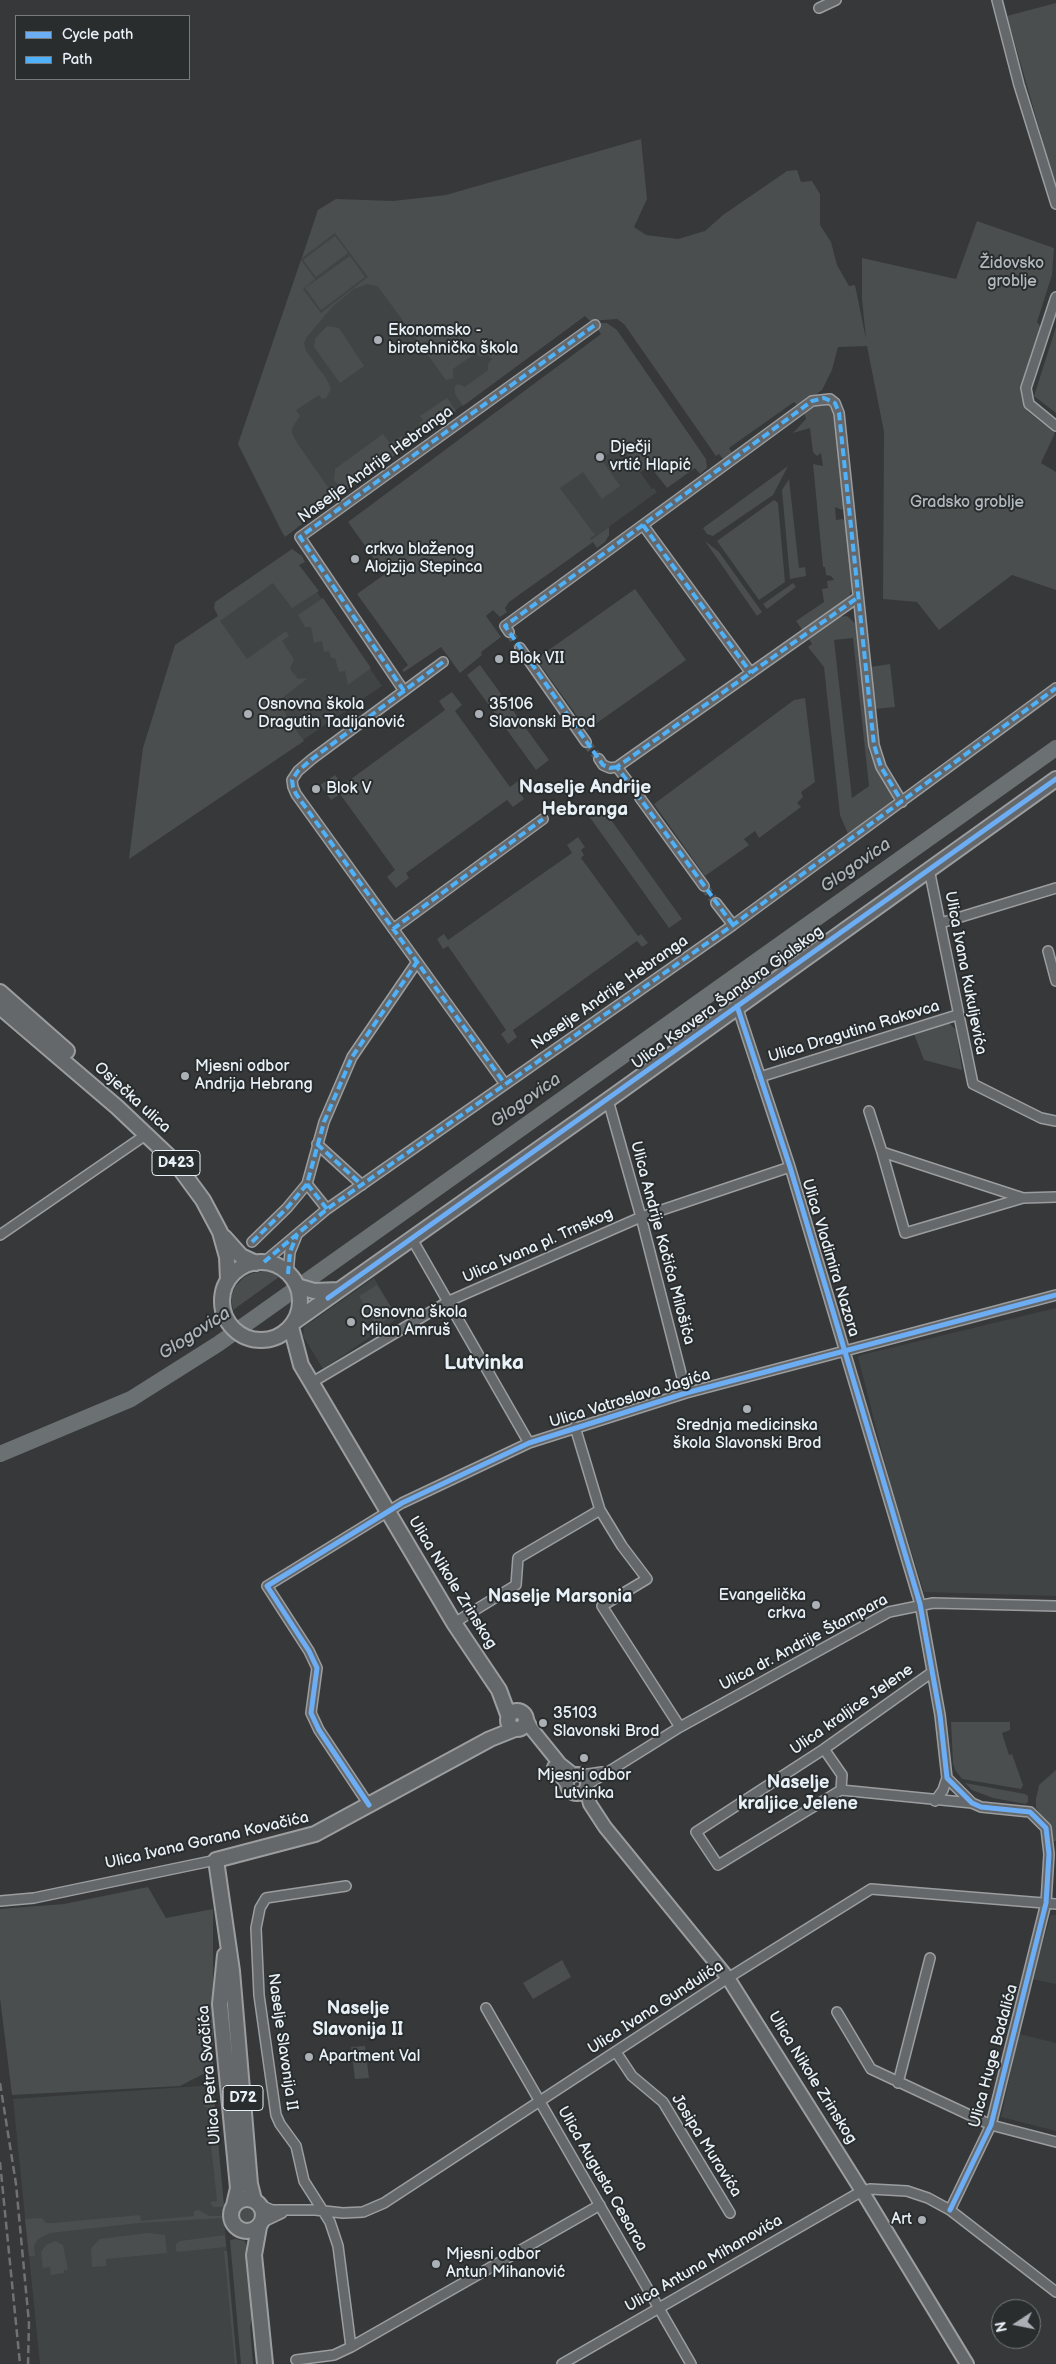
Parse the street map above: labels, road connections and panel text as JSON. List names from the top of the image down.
{
  "streets": {
    "main road": [
      "Ulica Ksavera Šandora Gjalskog",
      "Osječka ulica",
      "D423",
      "Ulica Nikole Zrinskog",
      "Ulica Ivana Gorana Kovačića",
      "Ulica Petra Svačića",
      "D72"
    ],
    "street": [
      "Naselje Andrije Hebranga",
      "Ulica Ivana Kukuljevića",
      "Ulica Dragutina Rakovca",
      "Ulica Andrije Kačića Milošića",
      "Ulica Ivana pl. Trnskog",
      "Ulica Vladimira Nazora",
      "Ulica Vatroslava Jagića",
      "Ulica dr. Andrije Štampara",
      "Ulica kraljice Jelene",
      "Ulica Ivana Gundulića",
      "Naselje Slavonija II",
      "Ulica Huge Badalića",
      "Josipa Muravića",
      "Ulica Augusta Cesarca",
      "Ulica Antuna Mihanovića"
    ]
  },
  "crossings": [
    ["Naselje Andrije Hebranga", "Ulica Ksavera Šandora Gjalskog"],
    ["Naselje Andrije Hebranga", "Osječka ulica"],
    ["Naselje Andrije Hebranga", "D423"],
    ["Naselje Andrije Hebranga", "Ulica Nikole Zrinskog"],
    ["Ulica Ivana Kukuljevića", "Ulica Ksavera Šandora Gjalskog"],
    ["Ulica Ivana Kukuljevića", "Ulica Dragutina Rakovca"],
    ["Ulica Ksavera Šandora Gjalskog", "Osječka ulica"],
    ["Ulica Ksavera Šandora Gjalskog", "D423"],
    ["Ulica Ksavera Šandora Gjalskog", "Ulica Andrije Kačića Milošića"],
    ["Ulica Ksavera Šandora Gjalskog", "Ulica Vladimira Nazora"],
    ["Ulica Ksavera Šandora Gjalskog", "Ulica Nikole Zrinskog"],
    ["Ulica Dragutina Rakovca", "Ulica Vladimira Nazora"],
    ["Osječka ulica", "D423"],
    ["Osječka ulica", "Ulica Nikole Zrinskog"],
    ["D423", "Ulica Nikole Zrinskog"],
    ["Ulica Andrije Kačića Milošića", "Ulica Ivana pl. Trnskog"],
    ["Ulica Andrije Kačića Milošića", "Ulica Vatroslava Jagića"],
    ["Ulica Ivana pl. Trnskog", "Ulica Vladimira Nazora"],
    ["Ulica Ivana pl. Trnskog", "Ulica Nikole Zrinskog"],
    ["Ulica Vladimira Nazora", "Ulica Vatroslava Jagića"],
    ["Ulica Vladimira Nazora", "Ulica dr. Andrije Štampara"],
    ["Ulica Vladimira Nazora", "Ulica kraljice Jelene"],
    ["Ulica Vatroslava Jagića", "Ulica Nikole Zrinskog"],
    ["Ulica Vatroslava Jagića", "Ulica Ivana Gorana Kovačića"],
    ["Ulica Nikole Zrinskog", "Ulica dr. Andrije Štampara"],
    ["Ulica Nikole Zrinskog", "Ulica Ivana Gorana Kovačića"],
    ["Ulica Nikole Zrinskog", "Ulica Ivana Gundulića"],
    ["Ulica Nikole Zrinskog", "Ulica Antuna Mihanovića"],
    ["Ulica dr. Andrije Štampara", "Ulica kraljice Jelene"],
    ["Ulica Ivana Gorana Kovačića", "Ulica Petra Svačića"],
    ["Ulica Ivana Gundulića", "Naselje Slavonija II"],
    ["Ulica Ivana Gundulića", "Ulica Huge Badalića"],
    ["Ulica Ivana Gundulića", "Ulica Petra Svačića"],
    ["Ulica Ivana Gundulića", "D72"],
    ["Ulica Ivana Gundulića", "Josipa Muravića"],
    ["Ulica Ivana Gundulića", "Ulica Augusta Cesarca"],
    ["Ulica Petra Svačića", "D72"],
    ["Ulica Augusta Cesarca", "Ulica Antuna Mihanovića"]
  ],
  "districts": [
    "Naselje Andrije Hebranga",
    "Lutvinka",
    "Naselje Marsonia",
    "Naselje kraljice Jelene",
    "Naselje Slavonija II"
  ],
  "water": ["Glogovica"],
  "parks": ["Židovsko groblje", "Gradsko groblje"],
  "places": [
    "Ekonomsko - birotehnička škola",
    "Dječji vrtić Hlapić",
    "crkva blaženog Alojzija Stepinca",
    "Blok VII",
    "Osnovna škola Dragutin Tadijanović",
    "35106 Slavonski Brod",
    "Blok V",
    "Mjesni odbor Andrija Hebrang",
    "Osnovna škola Milan Amruš",
    "Srednja medicinska škola Slavonski Brod",
    "Evangelička crkva",
    "35103 Slavonski Brod",
    "Mjesni odbor Lutvinka",
    "Apartment Val",
    "Art",
    "Mjesni odbor Antun Mihanović"
  ],
  "legend": ["Cycle path", "Path"],
  "north": "left"
}
